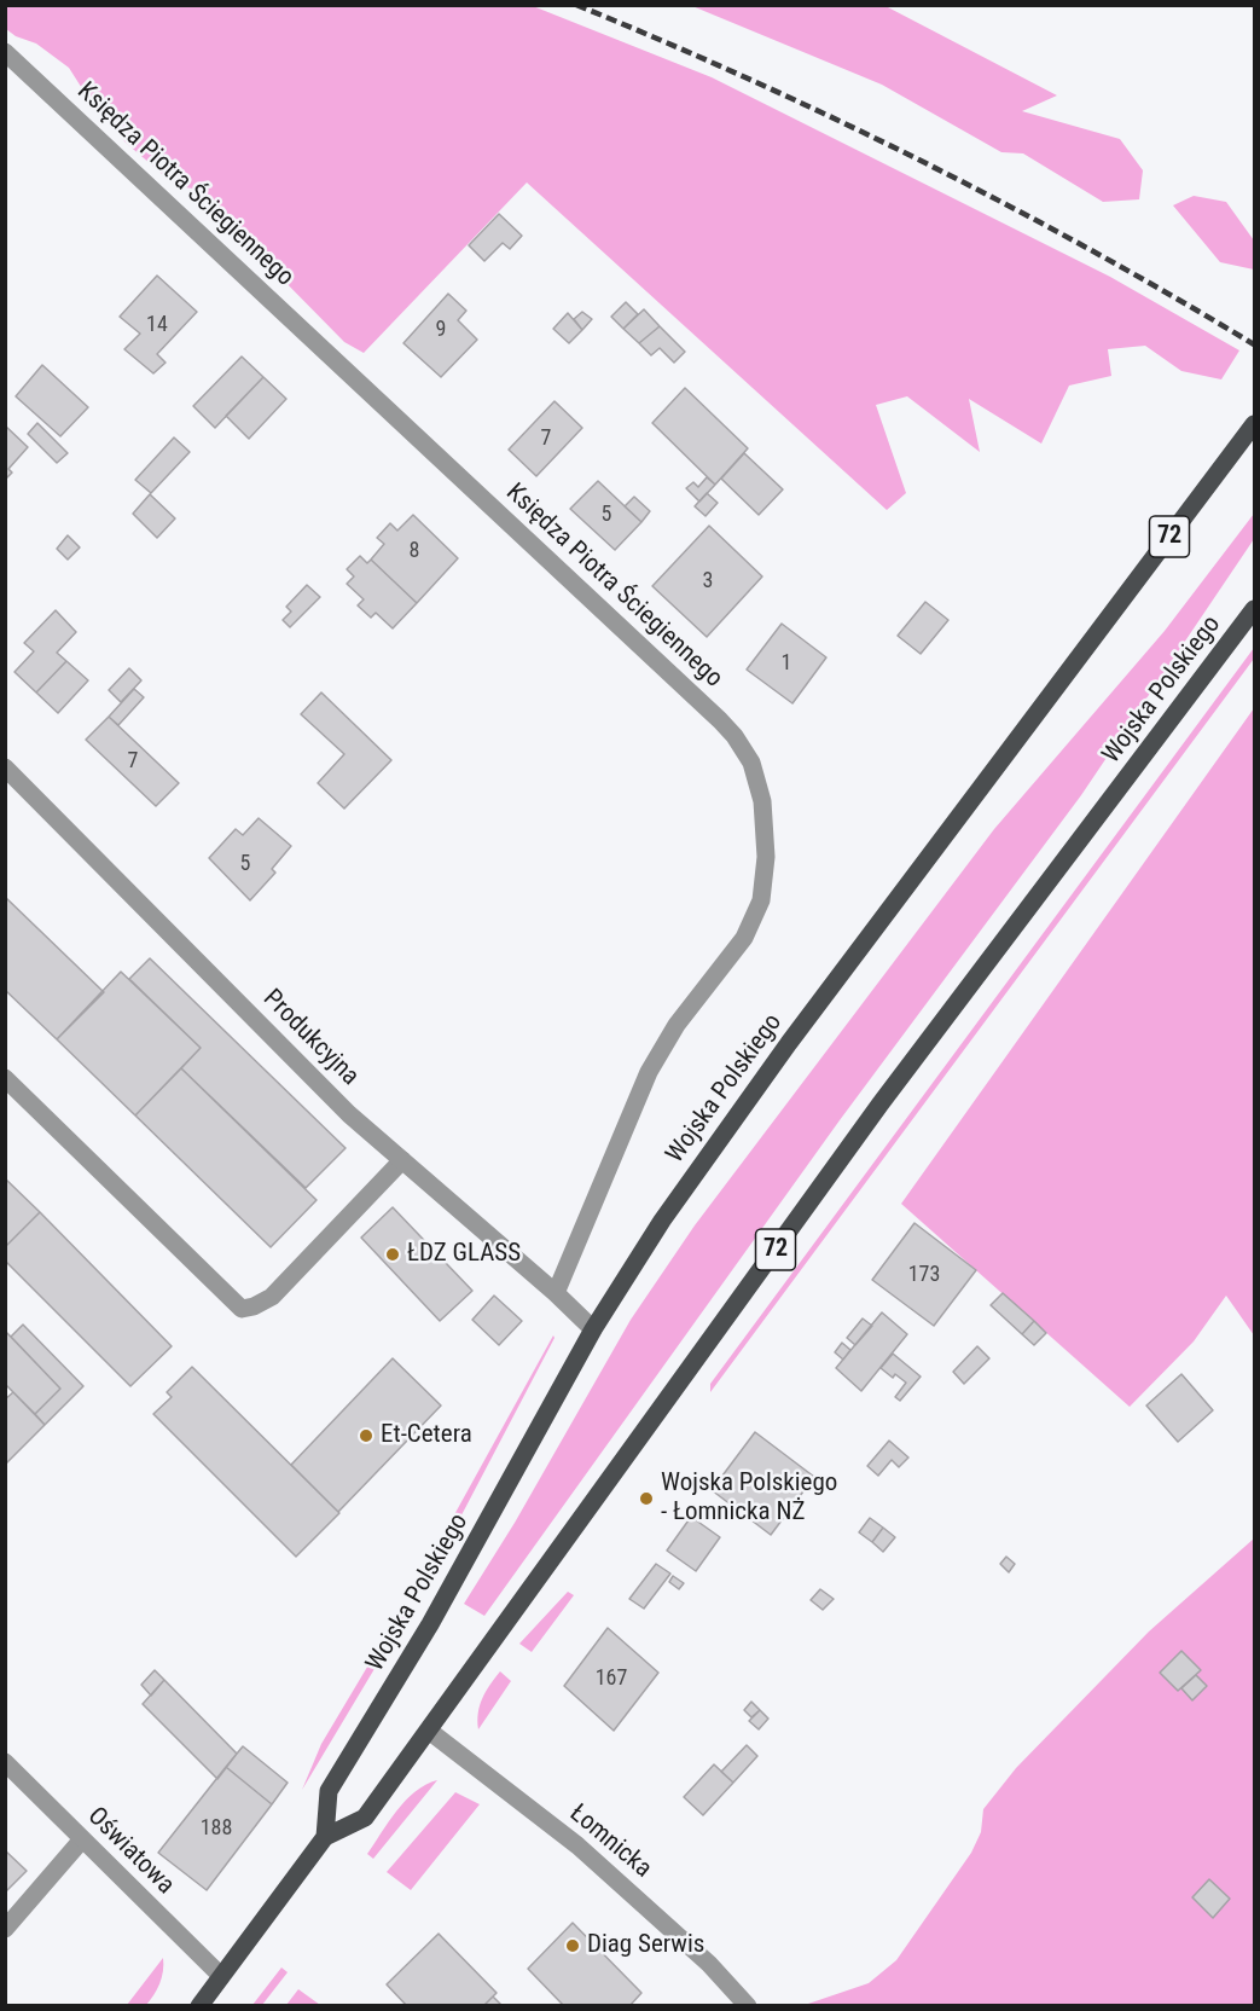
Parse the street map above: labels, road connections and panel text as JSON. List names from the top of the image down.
{
  "streets": {
    "main road": ["72", "Wojska Polskiego"],
    "street": [
      "Księdza Piotra Ściegiennego",
      "Produkcyjna",
      "Łomnicka",
      "Oświatowa"
    ]
  },
  "crossings": [
    ["Księdza Piotra Ściegiennego", "Produkcyjna"],
    ["Wojska Polskiego", "Produkcyjna"],
    ["Wojska Polskiego", "Łomnicka"],
    ["Wojska Polskiego", "Oświatowa"]
  ],
  "places": [
    "ŁDZ GLASS",
    "Et-Cetera",
    "Wojska Polskiego - Łomnicka NŻ",
    "Diag Serwis"
  ],
  "house_numbers": [
    "14",
    "9",
    "7",
    "5",
    "8",
    "3",
    "1",
    "7",
    "5",
    "173",
    "167",
    "188"
  ]
}
